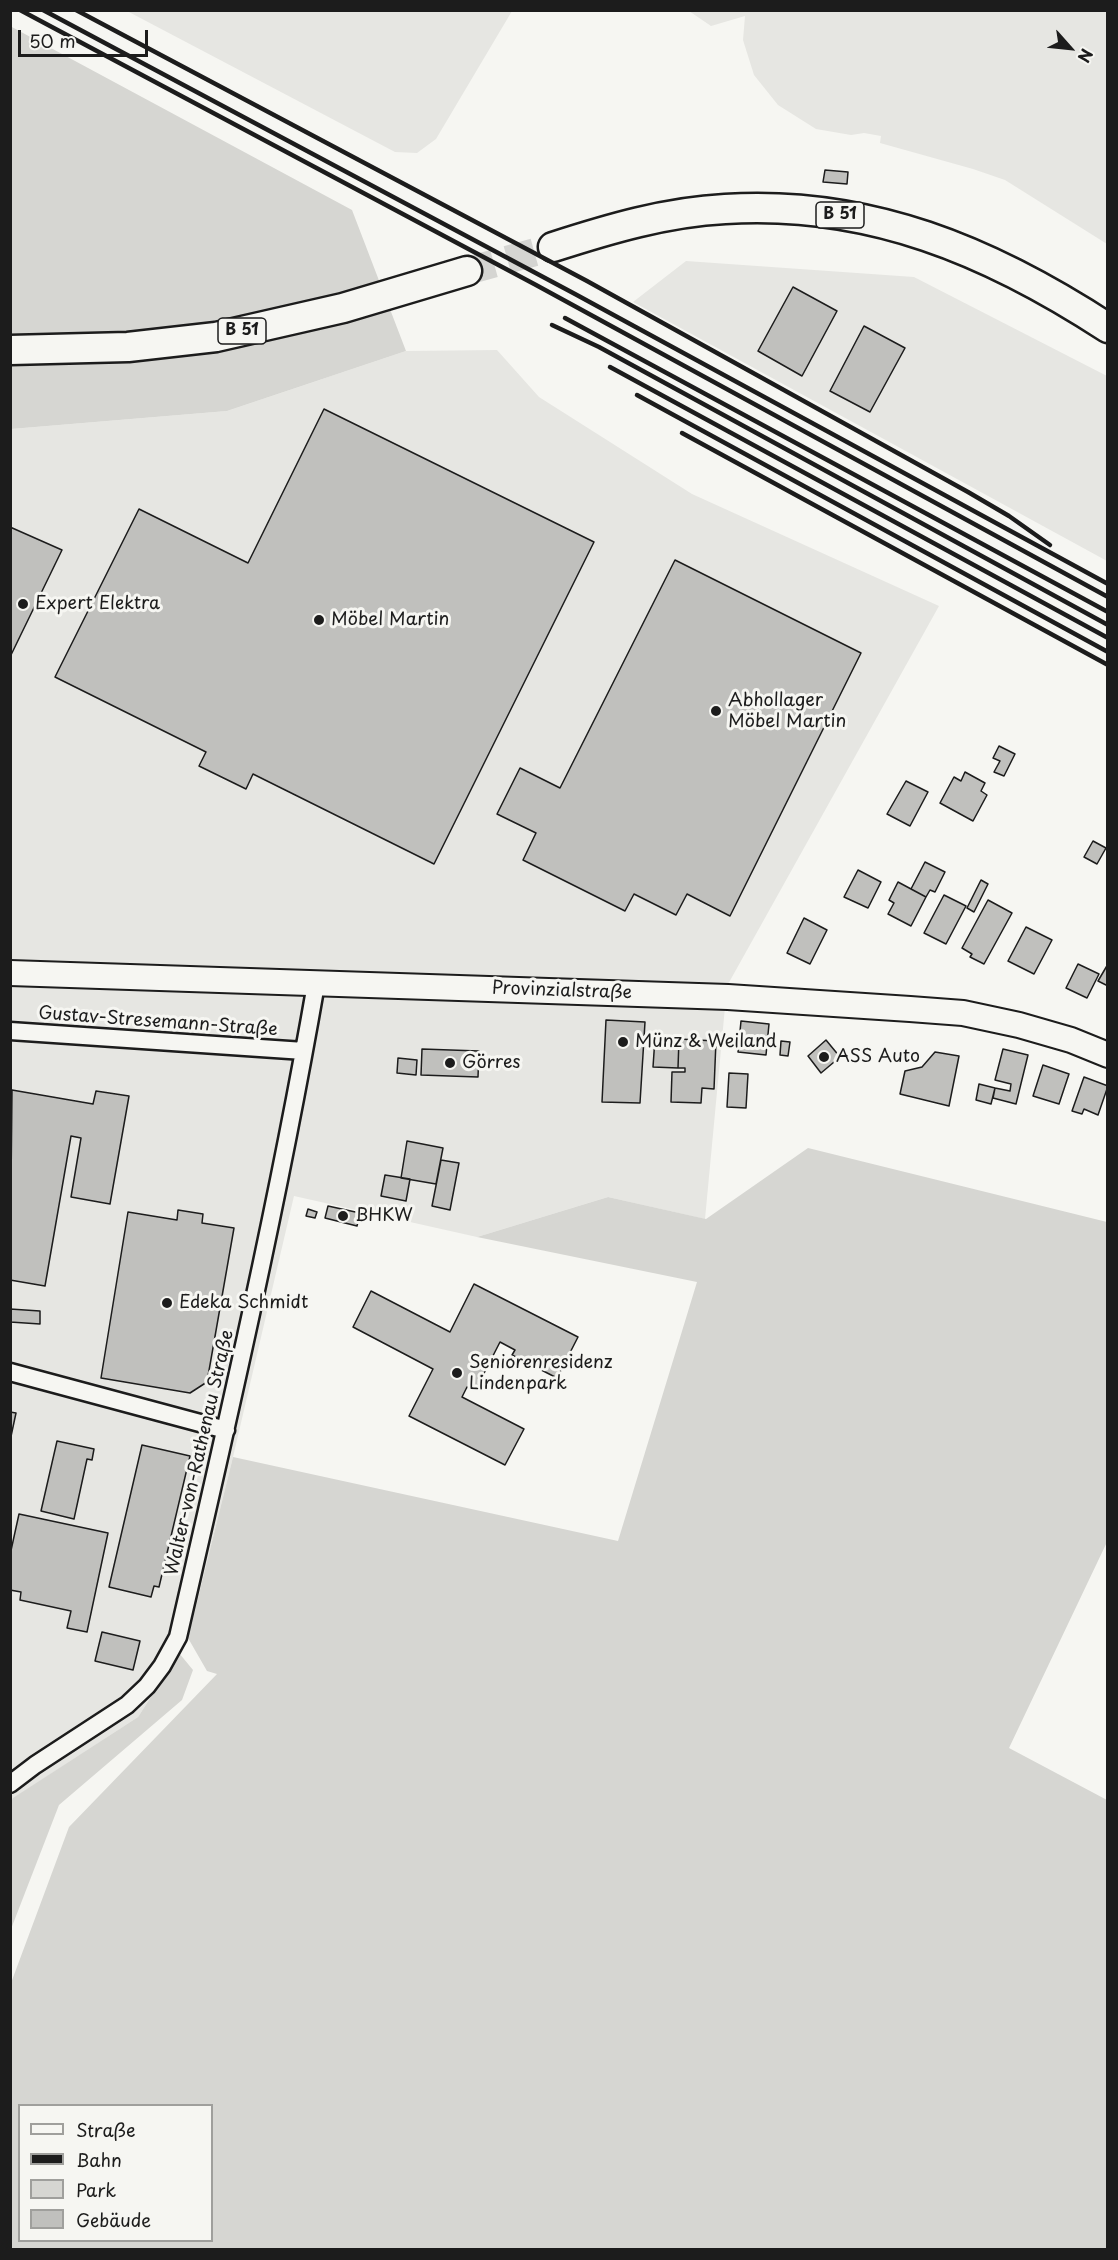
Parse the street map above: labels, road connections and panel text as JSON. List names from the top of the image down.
{
  "streets": {
    "highway": ["B 51"],
    "main road": ["Provinzialstraße"],
    "street": ["Gustav-Stresemann-Straße", "Walter-von-Rathenau Straße"]
  },
  "crossings": [
    ["Provinzialstraße", "Walter-von-Rathenau Straße"],
    ["Gustav-Stresemann-Straße", "Walter-von-Rathenau Straße"]
  ],
  "places": [
    "Expert Elektra",
    "Möbel Martin",
    "Abhollager Möbel Martin",
    "Münz & Weiland",
    "ASS Auto",
    "Görres",
    "BHKW",
    "Edeka Schmidt",
    "Seniorenresidenz Lindenpark"
  ],
  "legend": [
    "Straße",
    "Bahn",
    "Park",
    "Gebäude"
  ],
  "scale_bar": "50 m",
  "north": "bottom right"
}
